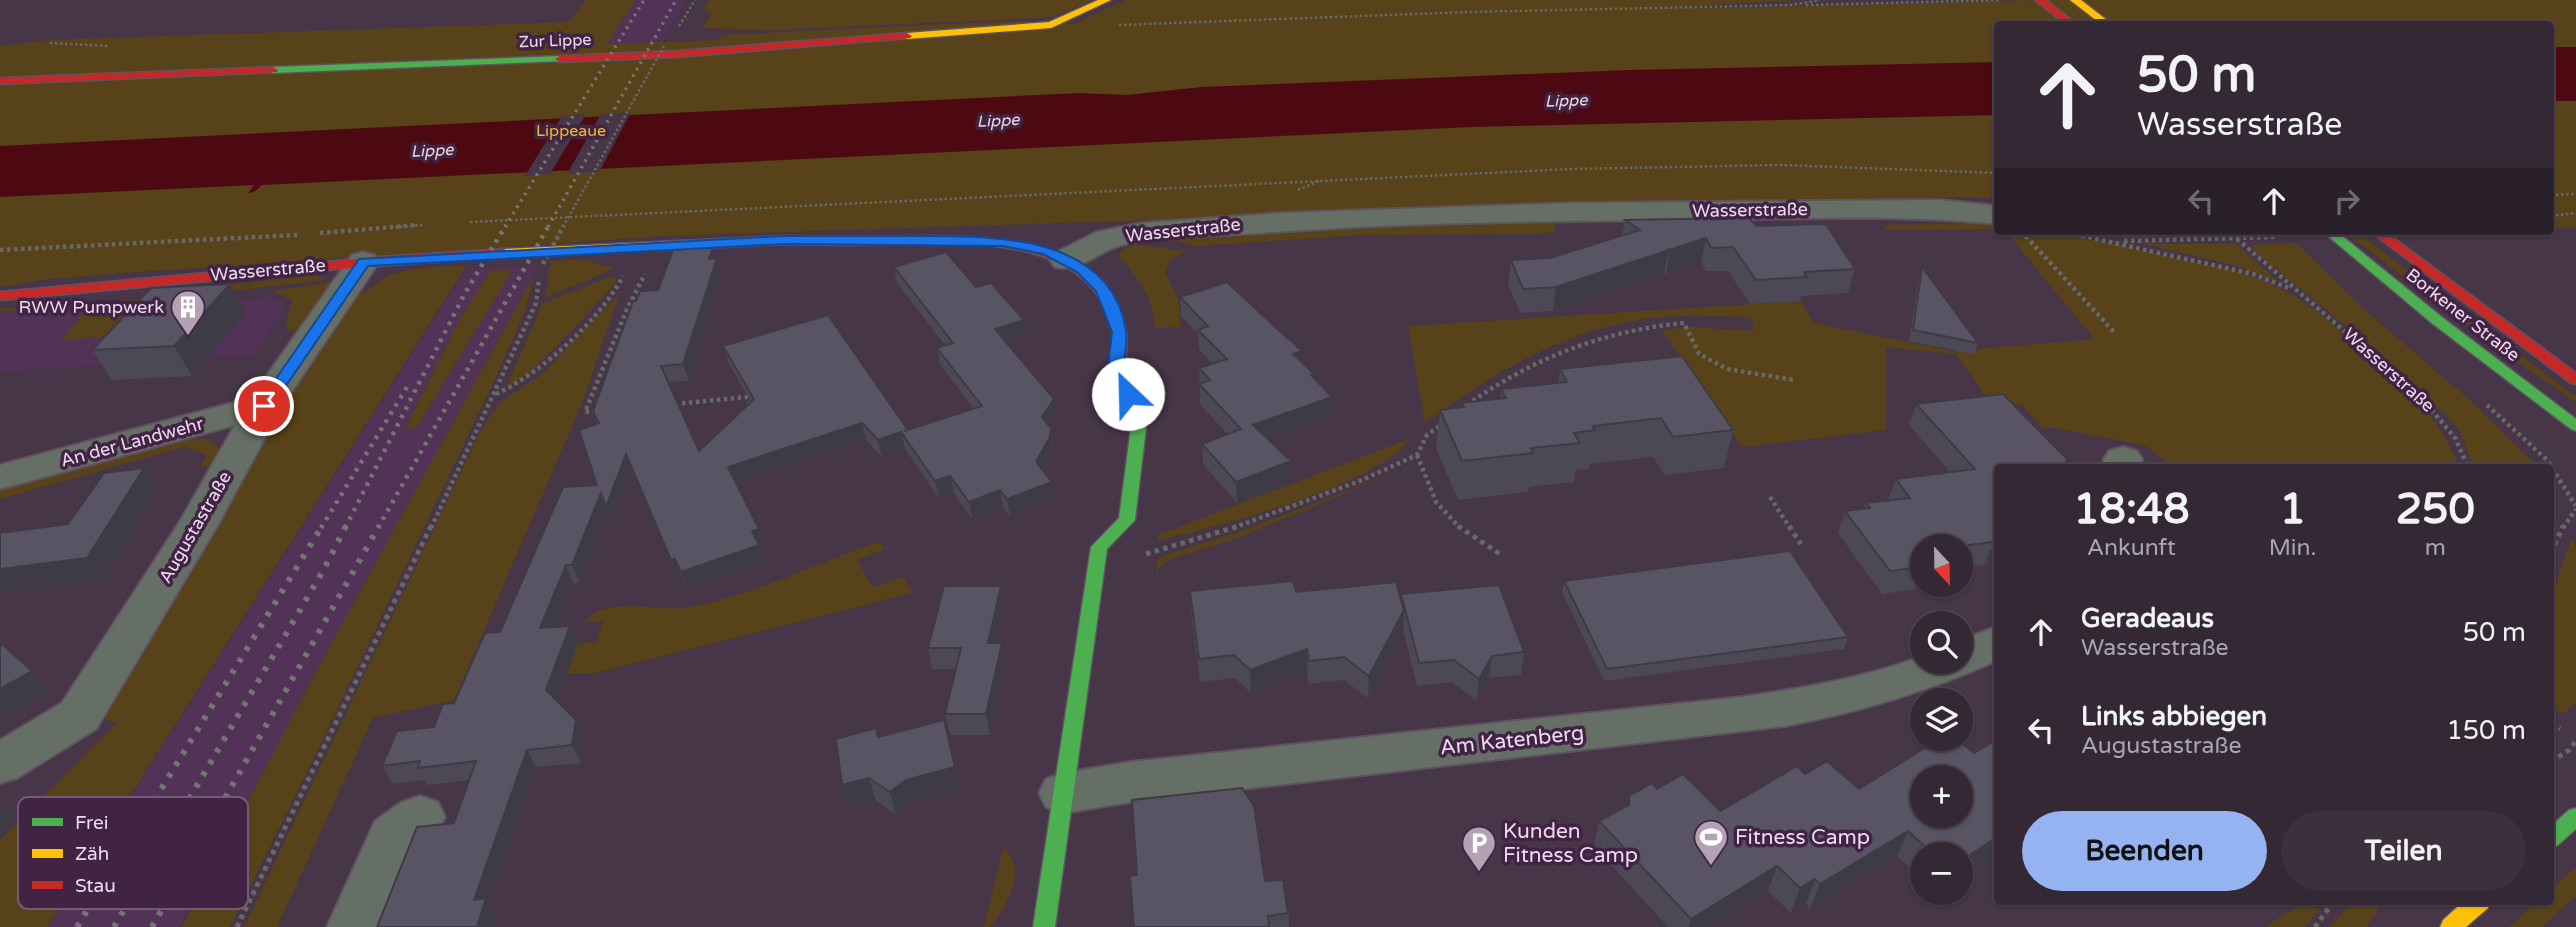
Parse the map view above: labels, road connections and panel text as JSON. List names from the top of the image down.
{
  "streets": {
    "street": [
      "Zur Lippe",
      "Wasserstraße",
      "Borkener Straße",
      "An der Landwehr",
      "Augustastraße",
      "Am Katenberg"
    ]
  },
  "crossings": [
    ["Wasserstraße", "Augustastraße"],
    ["An der Landwehr", "Augustastraße"]
  ],
  "water": ["Lippe"],
  "parks": ["Lippeaue"],
  "places": {
    "building": ["RWW Pumpwerk"],
    "sports": ["Fitness Camp"],
    "parking": ["Kunden Fitness Camp"]
  },
  "legend": ["Frei", "Zäh", "Stau"],
  "north": "bottom",
  "page": {
    "turn": ["50 m", "Wasserstraße"],
    "eta": [
      "18:48",
      "Ankunft",
      "1",
      "Min.",
      "250",
      "m"
    ],
    "map_buttons": ["+", "−"],
    "list": [
      {
        "name": "Geradeaus",
        "note": "Wasserstraße",
        "value": "50 m"
      },
      {
        "name": "Links abbiegen",
        "note": "Augustastraße",
        "value": "150 m"
      }
    ],
    "buttons": ["Beenden", "Teilen"]
  }
}
